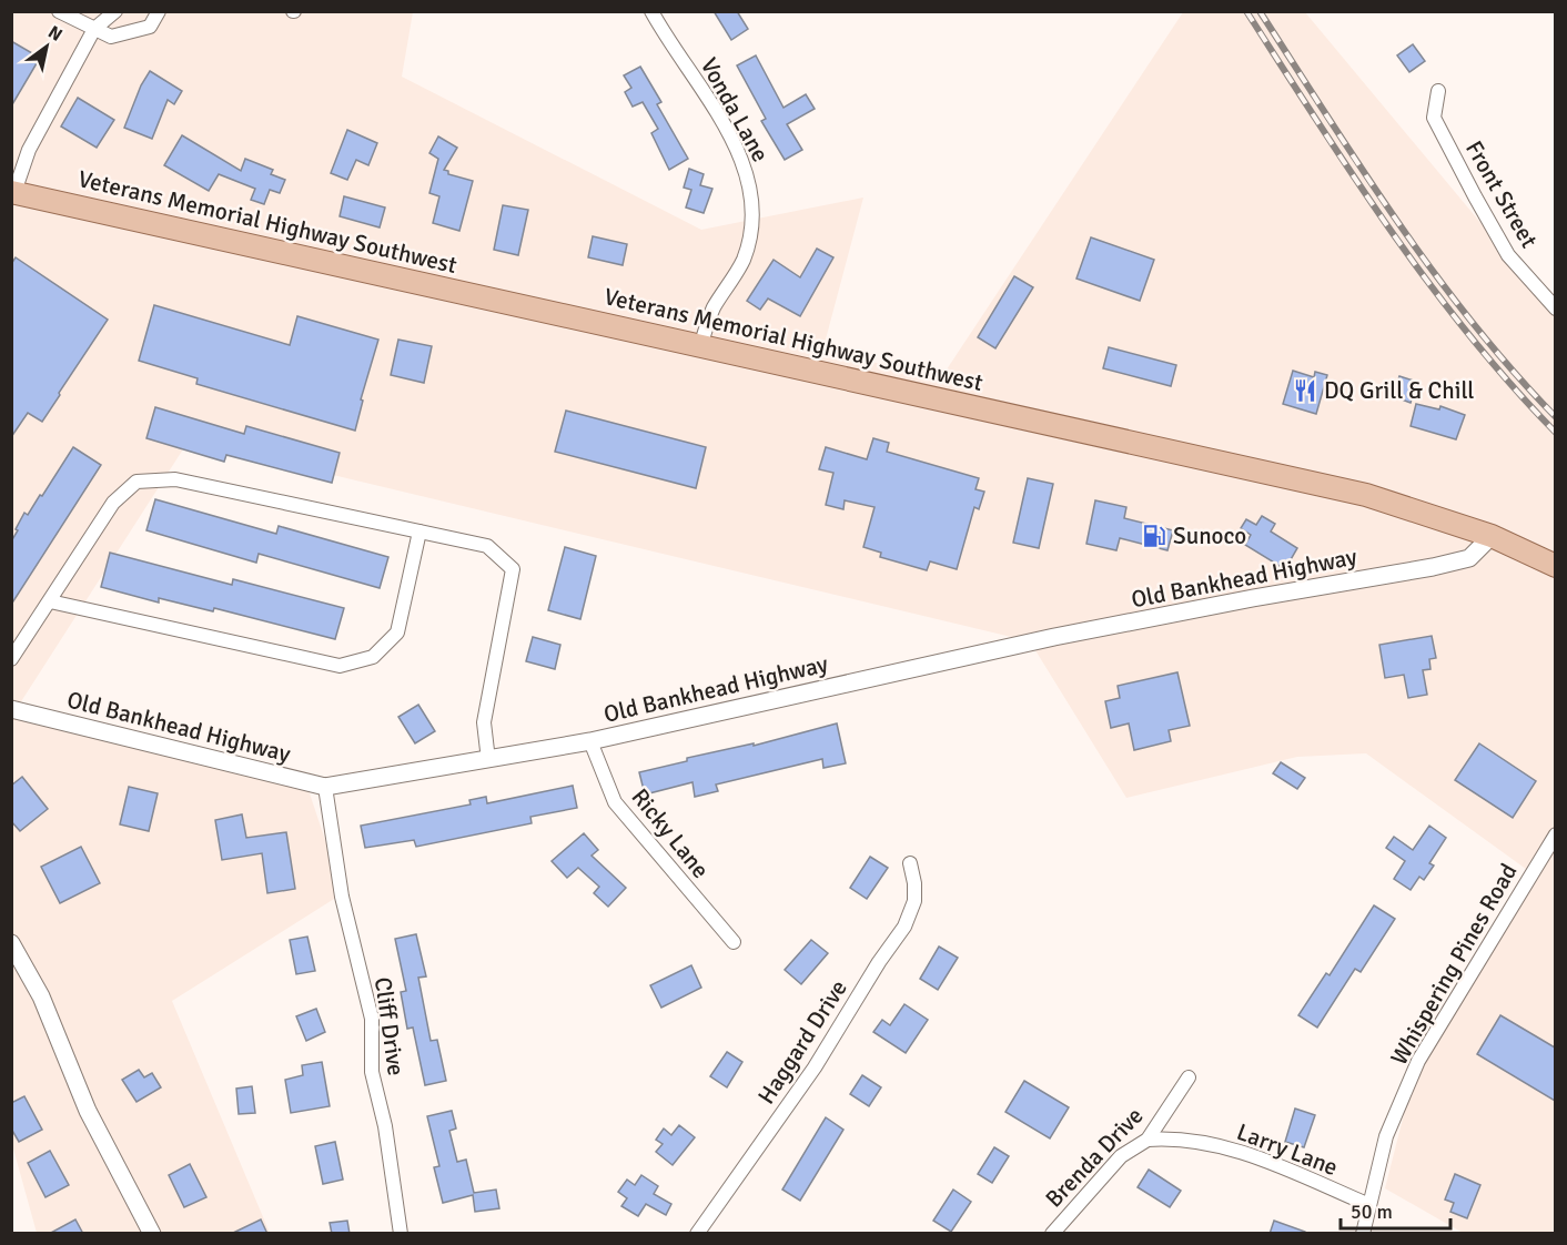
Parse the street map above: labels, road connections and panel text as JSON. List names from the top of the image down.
{
  "streets": {
    "main road": ["Veterans Memorial Highway Southwest"],
    "street": [
      "Vonda Lane",
      "Front Street",
      "Old Bankhead Highway",
      "Ricky Lane",
      "Whispering Pines Road",
      "Cliff Drive",
      "Haggard Drive",
      "Larry Lane",
      "Brenda Drive"
    ]
  },
  "crossings": [
    ["Vonda Lane", "Veterans Memorial Highway Southwest"],
    ["Veterans Memorial Highway Southwest", "Old Bankhead Highway"],
    ["Old Bankhead Highway", "Ricky Lane"],
    ["Old Bankhead Highway", "Cliff Drive"],
    ["Whispering Pines Road", "Larry Lane"],
    ["Larry Lane", "Brenda Drive"]
  ],
  "places": {
    "restaurant": ["DQ Grill & Chill"],
    "fuel station": ["Sunoco"]
  },
  "scale_bar": "50 m",
  "north": "top right"
}
